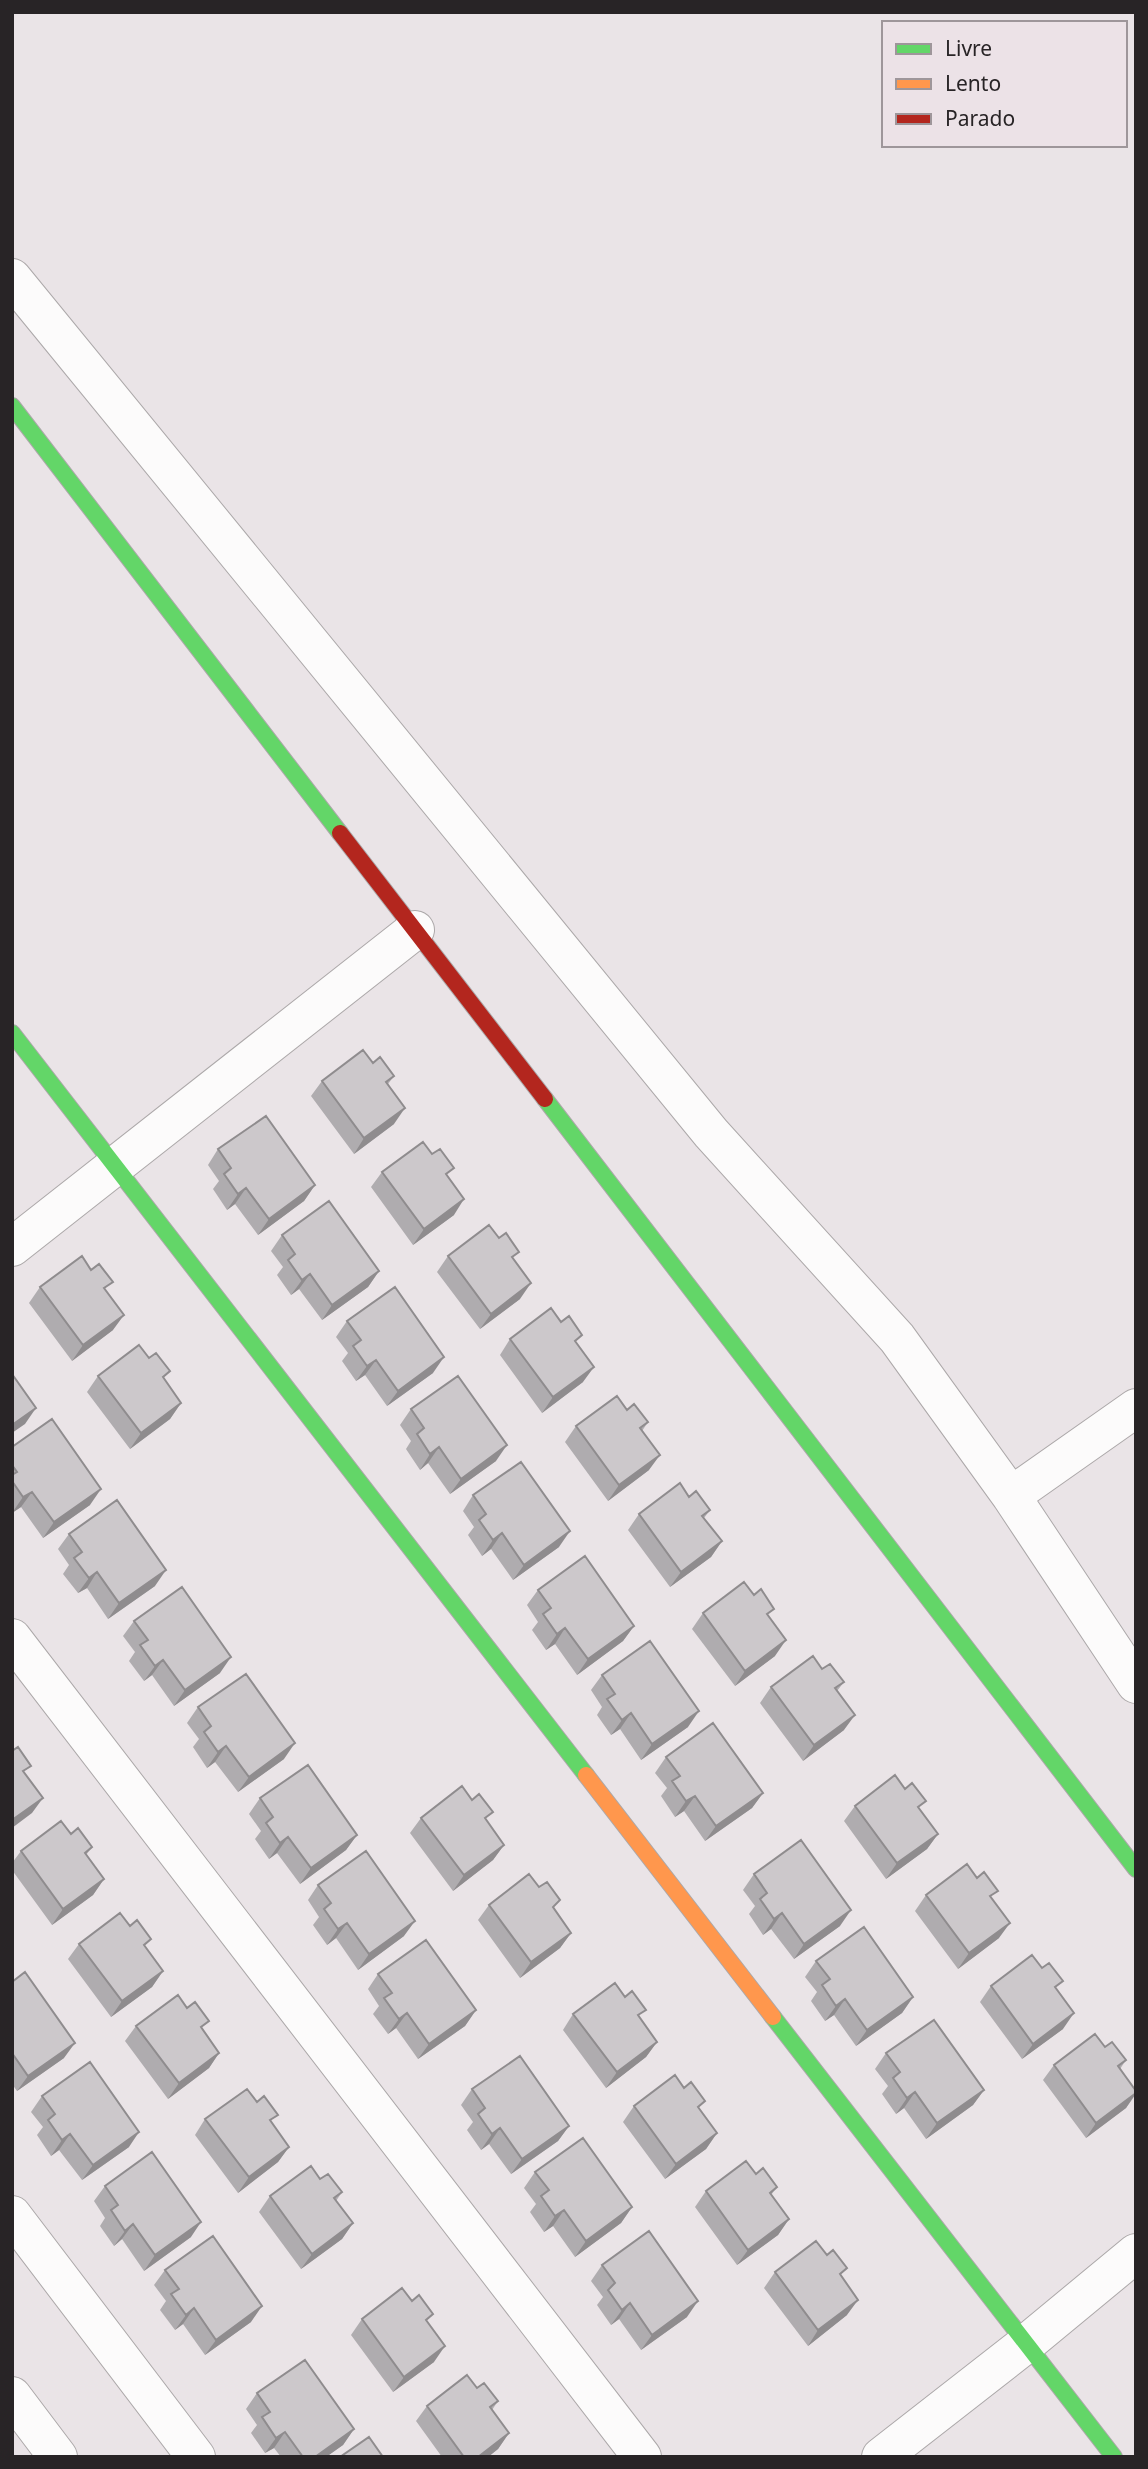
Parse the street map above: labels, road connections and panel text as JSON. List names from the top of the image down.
{
  "legend": ["Livre", "Lento", "Parado"]
}
